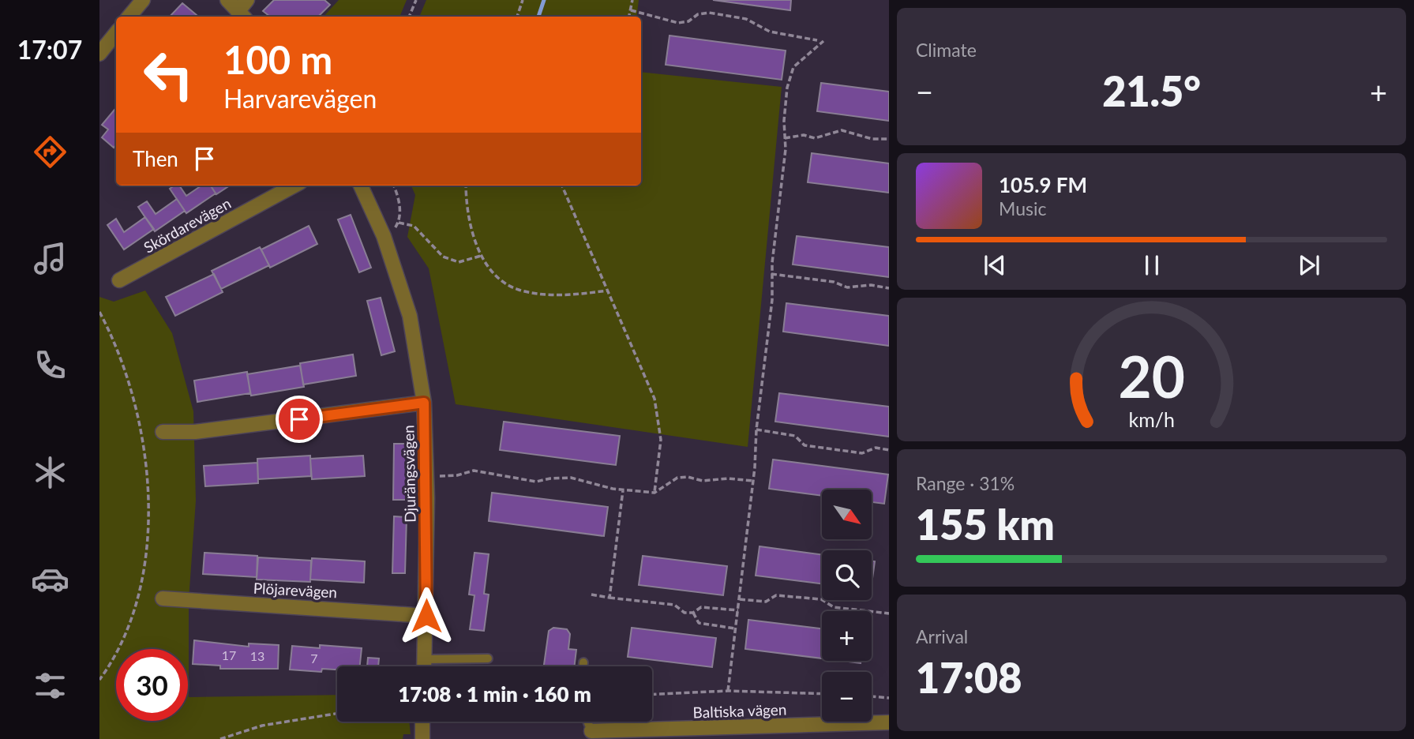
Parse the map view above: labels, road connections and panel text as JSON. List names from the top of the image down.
{
  "streets": {
    "street": [
      "Skördarevägen",
      "Djurängsvägen",
      "Plöjarevägen",
      "Baltiska vägen"
    ]
  },
  "crossings": [
    ["Djurängsvägen", "Plöjarevägen"]
  ],
  "house_numbers": ["17", "13", "7"],
  "north": "bottom right",
  "page": {
    "tabs": "17:07",
    "tile": [
      "Climate",
      ["Range · 31%", "155 km"],
      ["Arrival", "17:08"]
    ],
    "turn": ["100 m", "Harvarevägen"],
    "heat": ["−", "21.5°", "+"],
    "then": "Then",
    "song": ["105.9 FM", "Music"],
    "map_buttons": ["+", "−"],
    "limit": "30",
    "trip": "17:08 · 1 min · 160 m",
    "gauge": ["20", "km/h"]
  }
}
